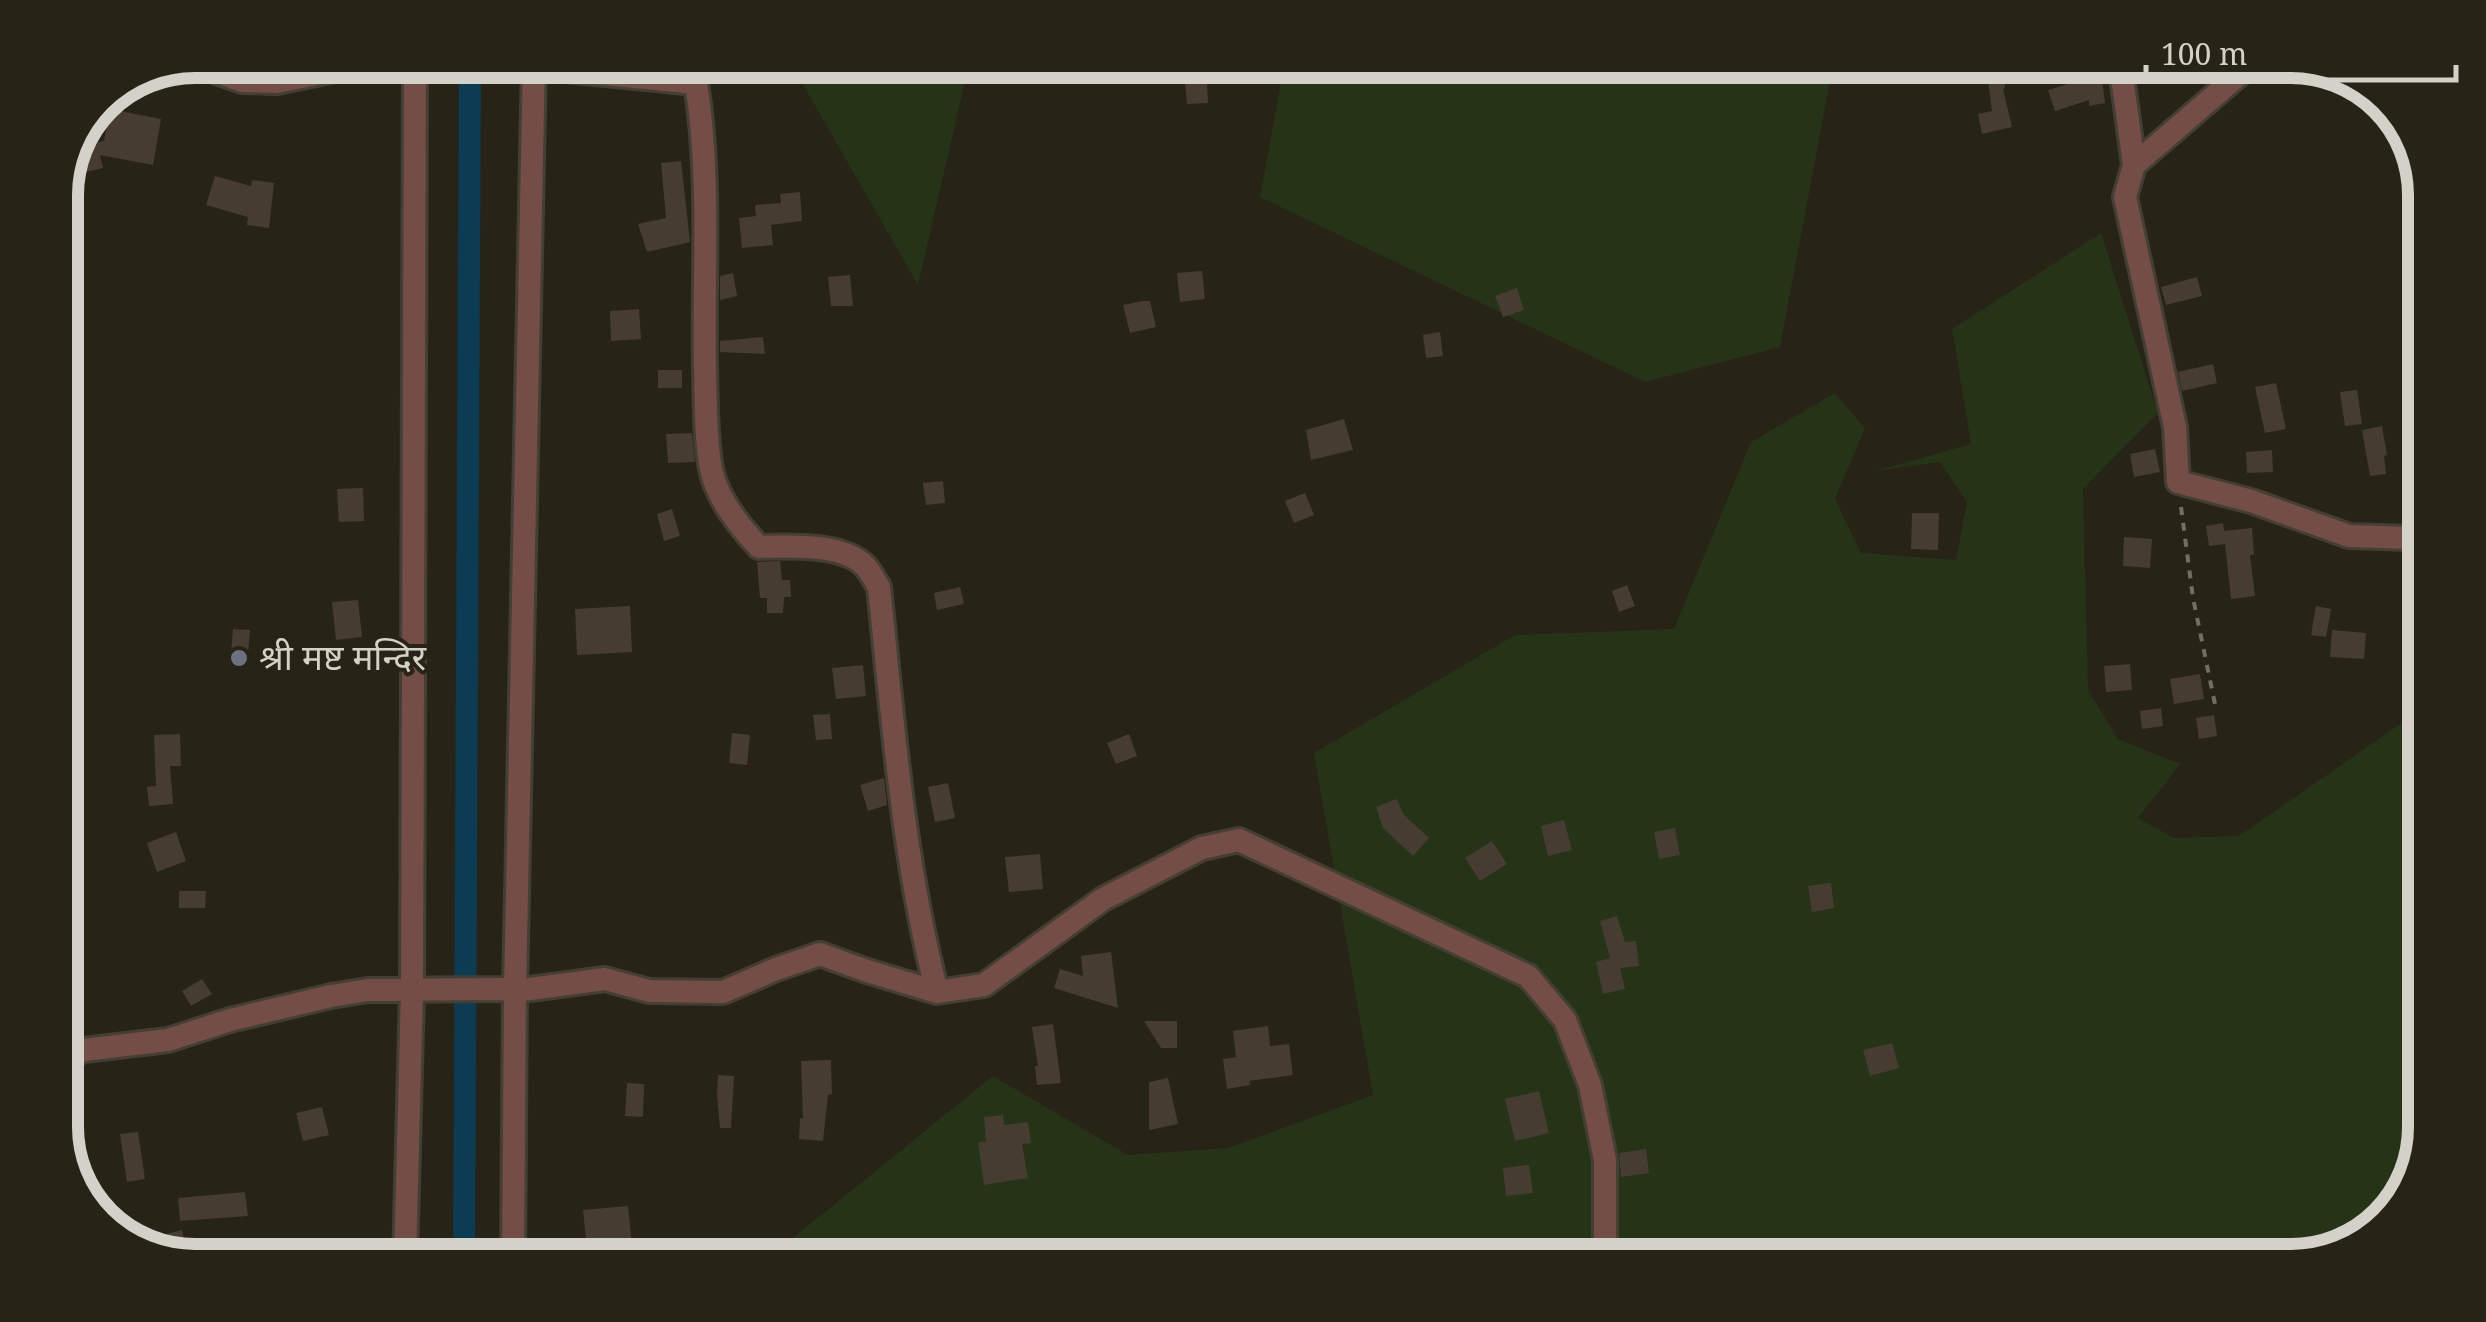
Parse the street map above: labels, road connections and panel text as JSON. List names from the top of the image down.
{
  "places": ["श्री मष्ट मन्दिर"],
  "scale_bar": "100 m"
}
